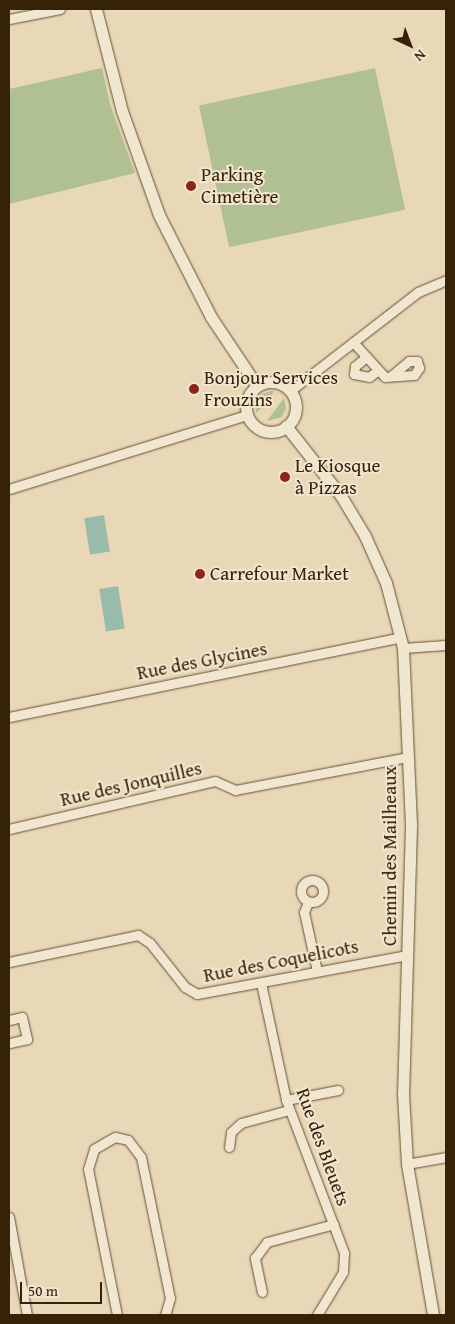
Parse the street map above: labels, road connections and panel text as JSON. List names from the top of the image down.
{
  "streets": {
    "street": [
      "Rue des Glycines",
      "Rue des Jonquilles",
      "Chemin des Mailheaux",
      "Rue des Coquelicots",
      "Rue des Bleuets"
    ]
  },
  "crossings": [
    ["Rue des Glycines", "Chemin des Mailheaux"],
    ["Rue des Jonquilles", "Chemin des Mailheaux"],
    ["Chemin des Mailheaux", "Rue des Coquelicots"],
    ["Rue des Coquelicots", "Rue des Bleuets"]
  ],
  "places": [
    "Parking Cimetière",
    "Bonjour Services Frouzins",
    "Le Kiosque à Pizzas",
    "Carrefour Market"
  ],
  "scale_bar": "50 m",
  "north": "bottom right"
}
